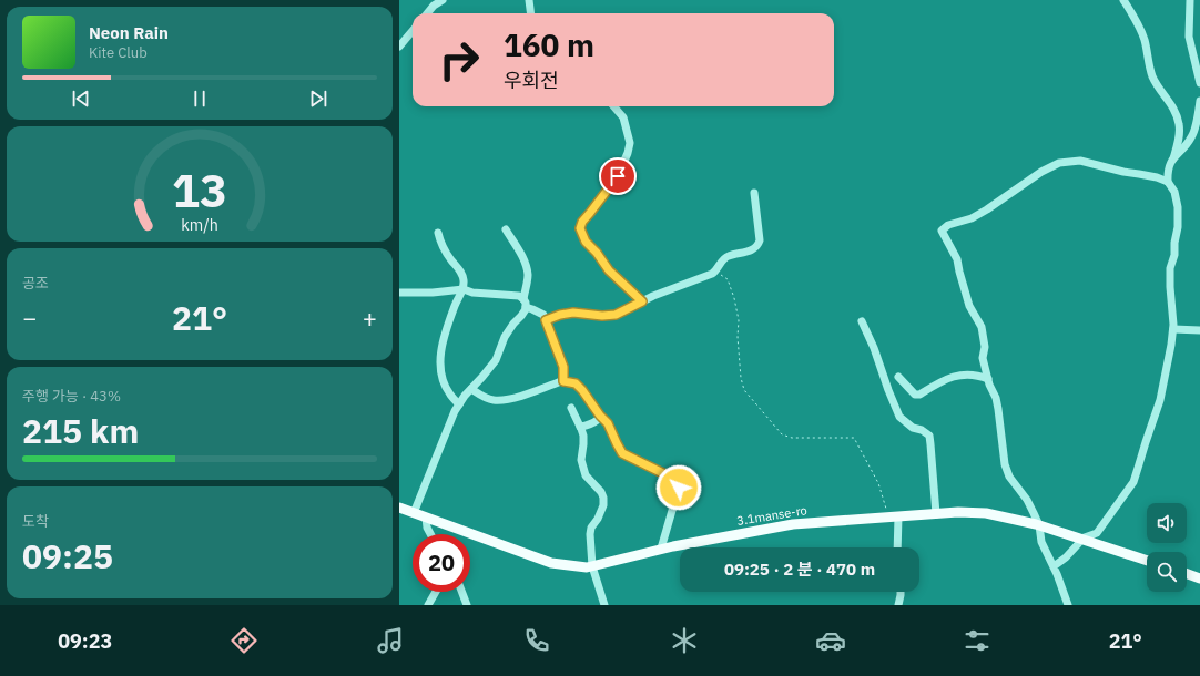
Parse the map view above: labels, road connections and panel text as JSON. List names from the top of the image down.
{
  "streets": {
    "main road": ["3.1manse-ro"]
  },
  "page": {
    "turn": ["160 m", "우회전"],
    "song": ["Neon Rain", "Kite Club"],
    "tile": [
      "공조",
      ["주행 가능 · 43%", "215 km"],
      ["도착", "09:25"]
    ],
    "heat": ["−", "21°", "+"],
    "limit": "20",
    "trip": "09:25 · 2 분 · 470 m",
    "tabs": ["09:23", "21°"],
    "gauge": ["13", "km/h"]
  }
}
